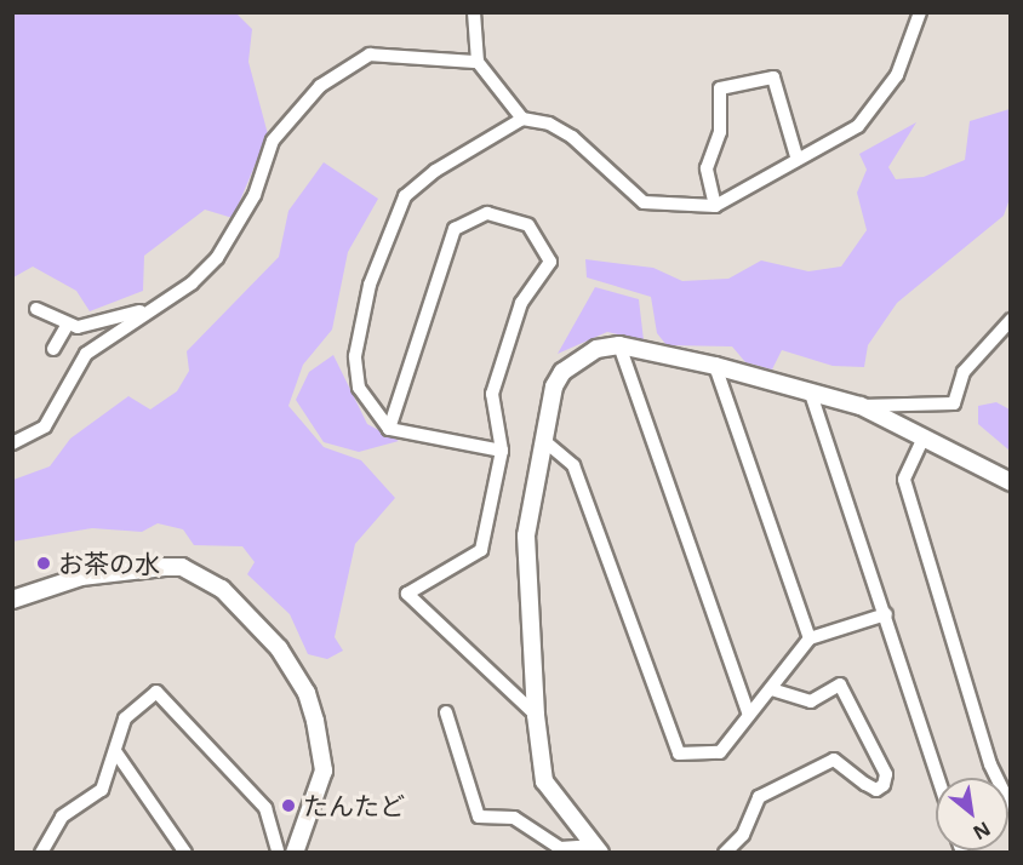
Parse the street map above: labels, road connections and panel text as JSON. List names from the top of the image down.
{
  "places": ["お茶の水", "たんたど"],
  "north": "bottom right"
}
